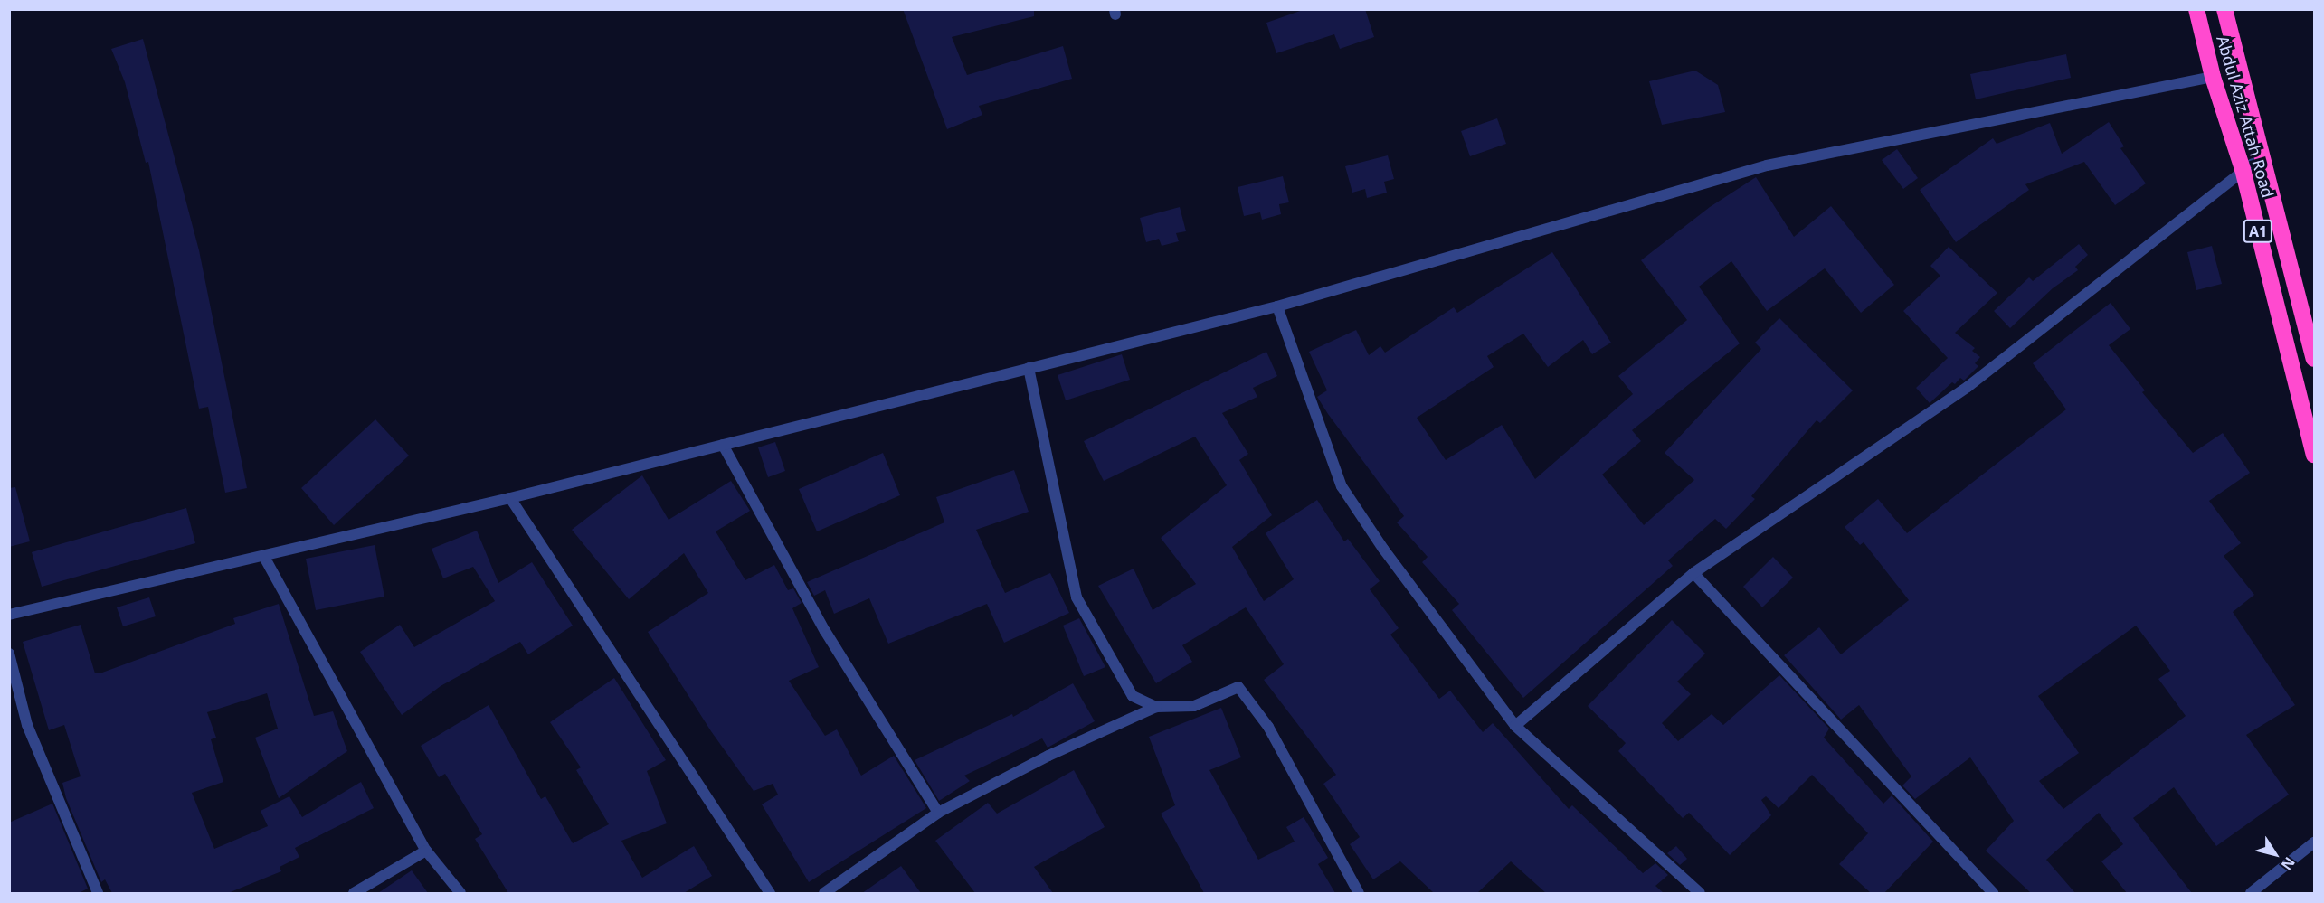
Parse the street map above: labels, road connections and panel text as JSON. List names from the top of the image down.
{
  "streets": {
    "highway": ["Abdul Aziz Attah Road", "A1"]
  },
  "north": "bottom right"
}
